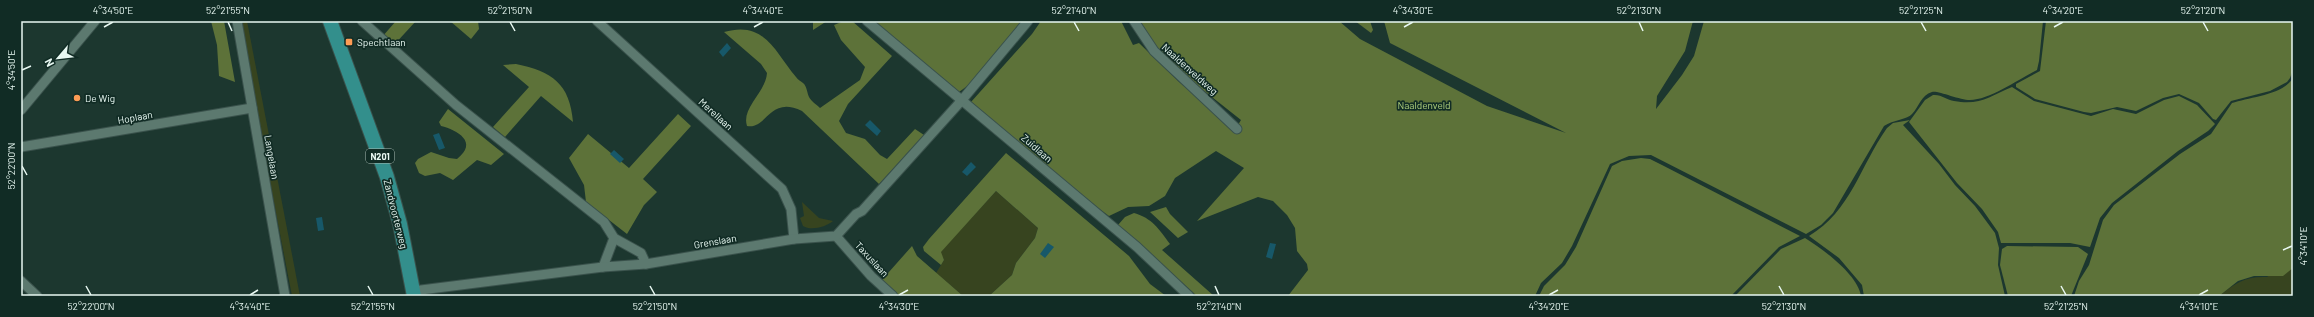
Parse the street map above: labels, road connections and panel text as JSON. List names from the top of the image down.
{
  "streets": {
    "main road": ["N201", "Zandvoorterweg"],
    "street": [
      "Naaldenveldweg",
      "Merellaan",
      "Hoplaan",
      "Zuidlaan",
      "Langelaan",
      "Grenslaan",
      "Taxuslaan"
    ]
  },
  "crossings": [
    ["Merellaan", "Grenslaan"],
    ["Hoplaan", "Langelaan"],
    ["Zandvoorterweg", "Grenslaan"],
    ["Grenslaan", "Taxuslaan"]
  ],
  "parks": ["Naaldenveld"],
  "places": {
    "transit": ["Spechtlaan"],
    "other": ["De Wig"]
  },
  "north": "bottom left",
  "coordinates": [
    "4°34'50\"E",
    "52°21'55\"N",
    "52°21'50\"N",
    "4°34'40\"E",
    "52°21'40\"N",
    "4°34'30\"E",
    "52°21'30\"N",
    "52°21'25\"N",
    "4°34'20\"E",
    "52°21'20\"N",
    "52°22'00\"N",
    "4°34'10\"E"
  ]
}
